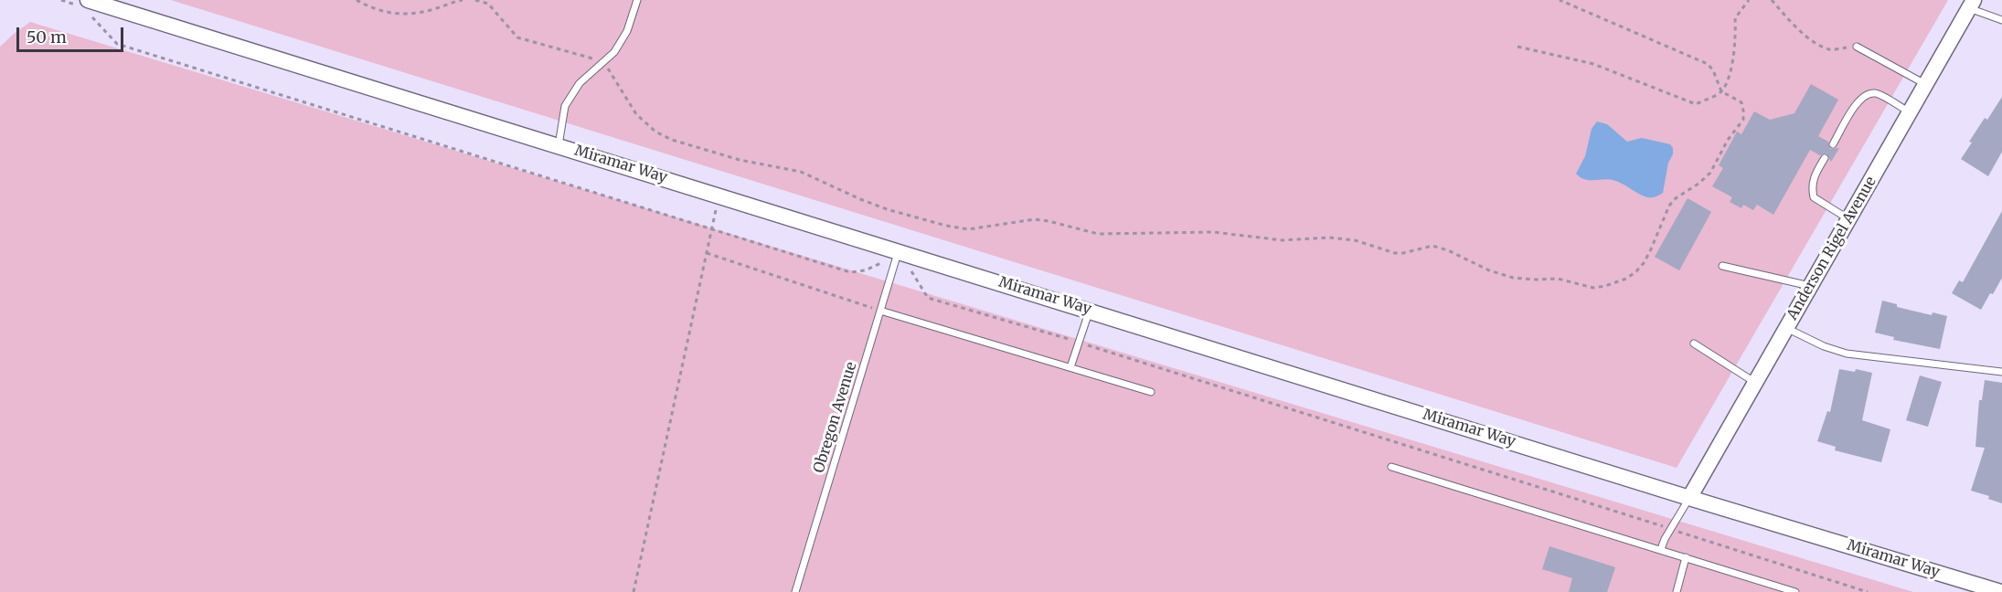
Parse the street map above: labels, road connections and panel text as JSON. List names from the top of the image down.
{
  "streets": {
    "street": ["Miramar Way", "Anderson Rigel Avenue"],
    "lane": ["Obregon Avenue"]
  },
  "crossings": [
    ["Miramar Way", "Anderson Rigel Avenue"],
    ["Miramar Way", "Obregon Avenue"]
  ],
  "scale_bar": "50 m"
}
